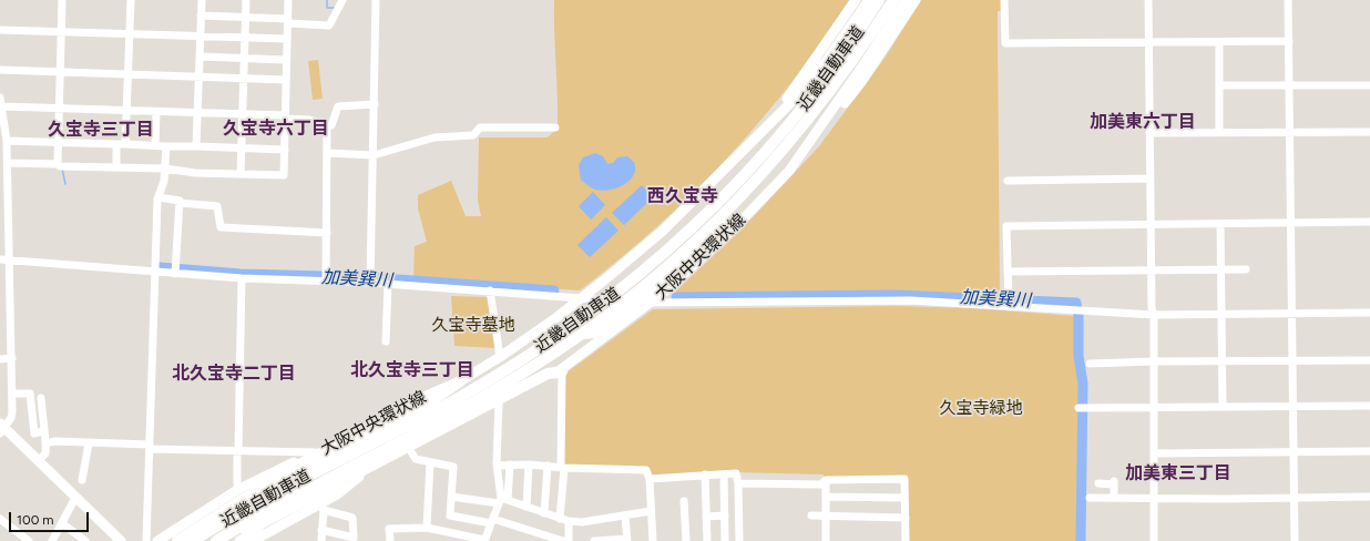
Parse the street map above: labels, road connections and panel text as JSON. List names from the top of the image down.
{
  "streets": {
    "highway": ["近畿自動車道"],
    "main road": ["大阪中央環状線"]
  },
  "districts": [
    "加美東六丁目",
    "久宝寺六丁目",
    "久宝寺三丁目",
    "西久宝寺",
    "北久宝寺三丁目",
    "北久宝寺二丁目",
    "加美東三丁目"
  ],
  "water": ["加美巽川"],
  "parks": ["久宝寺墓地", "久宝寺緑地"],
  "scale_bar": "100 m"
}
